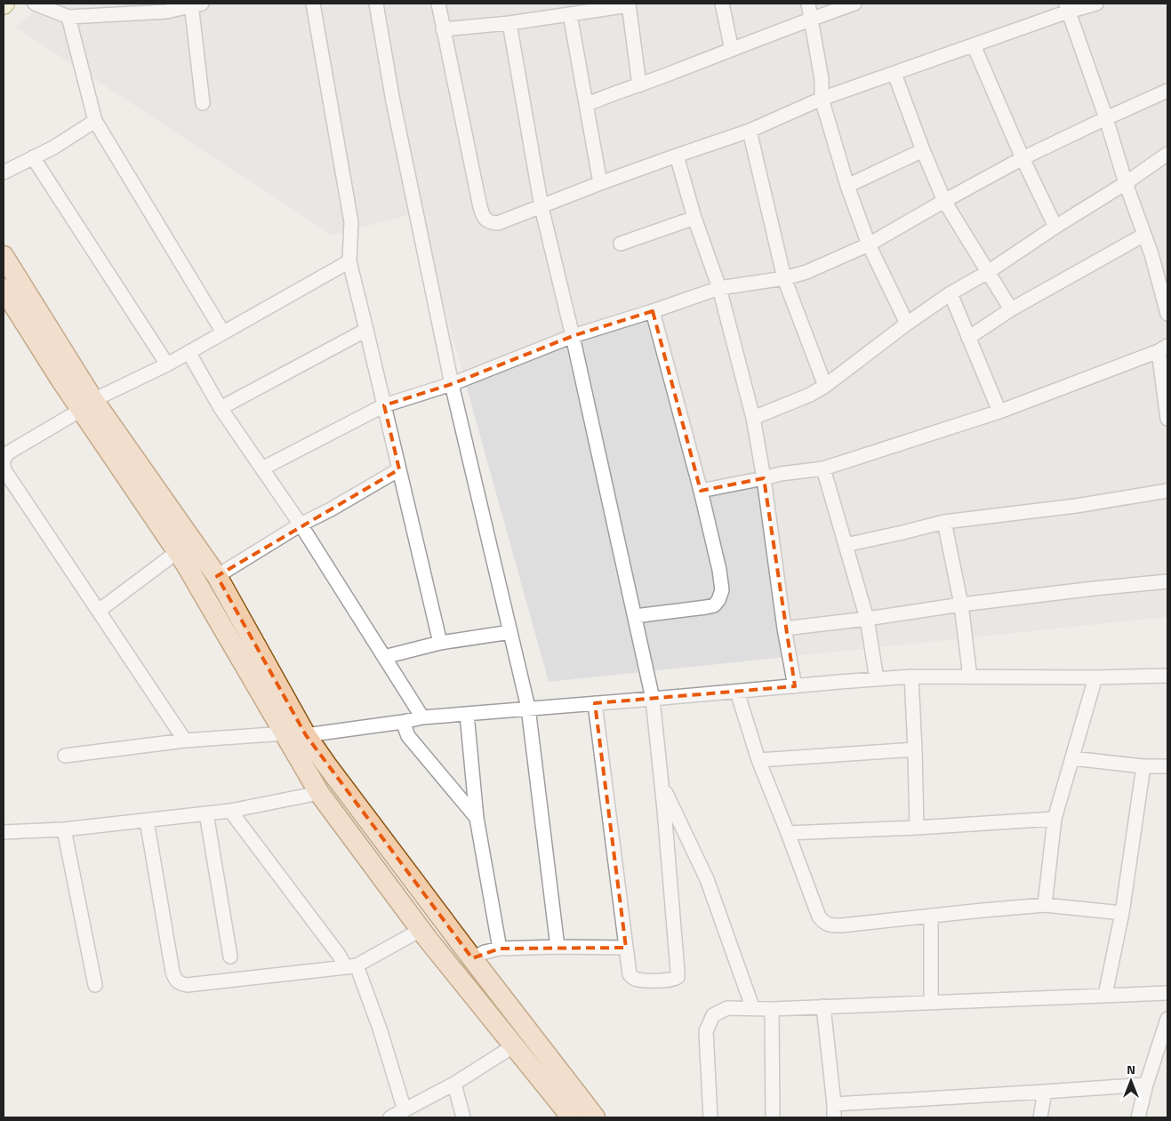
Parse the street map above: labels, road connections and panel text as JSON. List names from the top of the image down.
{
  "north": "top"
}
